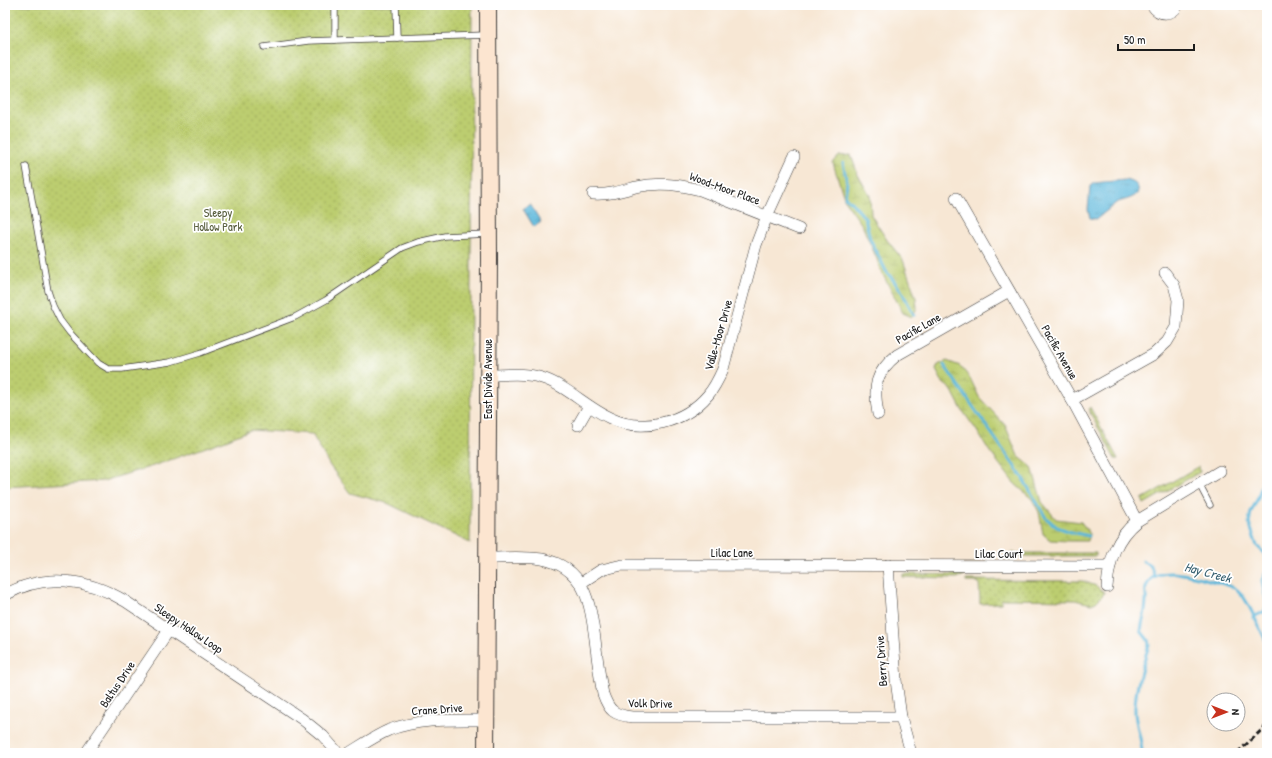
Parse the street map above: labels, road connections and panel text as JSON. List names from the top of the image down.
{
  "streets": {
    "street": [
      "Wood-Moor Place",
      "Pacific Lane",
      "Valle-Moor Drive",
      "Pacific Avenue",
      "East Divide Avenue",
      "Lilac Lane",
      "Lilac Court",
      "Sleepy Hollow Loop",
      "Berry Drive",
      "Baltus Drive",
      "Volk Drive",
      "Crane Drive"
    ]
  },
  "crossings": [
    ["Wood-Moor Place", "Valle-Moor Drive"],
    ["Pacific Lane", "Pacific Avenue"],
    ["Valle-Moor Drive", "East Divide Avenue"],
    ["East Divide Avenue", "Volk Drive"],
    ["East Divide Avenue", "Crane Drive"],
    ["Lilac Lane", "Lilac Court"],
    ["Lilac Lane", "Berry Drive"],
    ["Lilac Lane", "Volk Drive"],
    ["Lilac Court", "Berry Drive"],
    ["Sleepy Hollow Loop", "Baltus Drive"],
    ["Berry Drive", "Volk Drive"]
  ],
  "water": ["Hay Creek"],
  "parks": ["Sleepy Hollow Park"],
  "scale_bar": "50 m",
  "north": "right"
}
